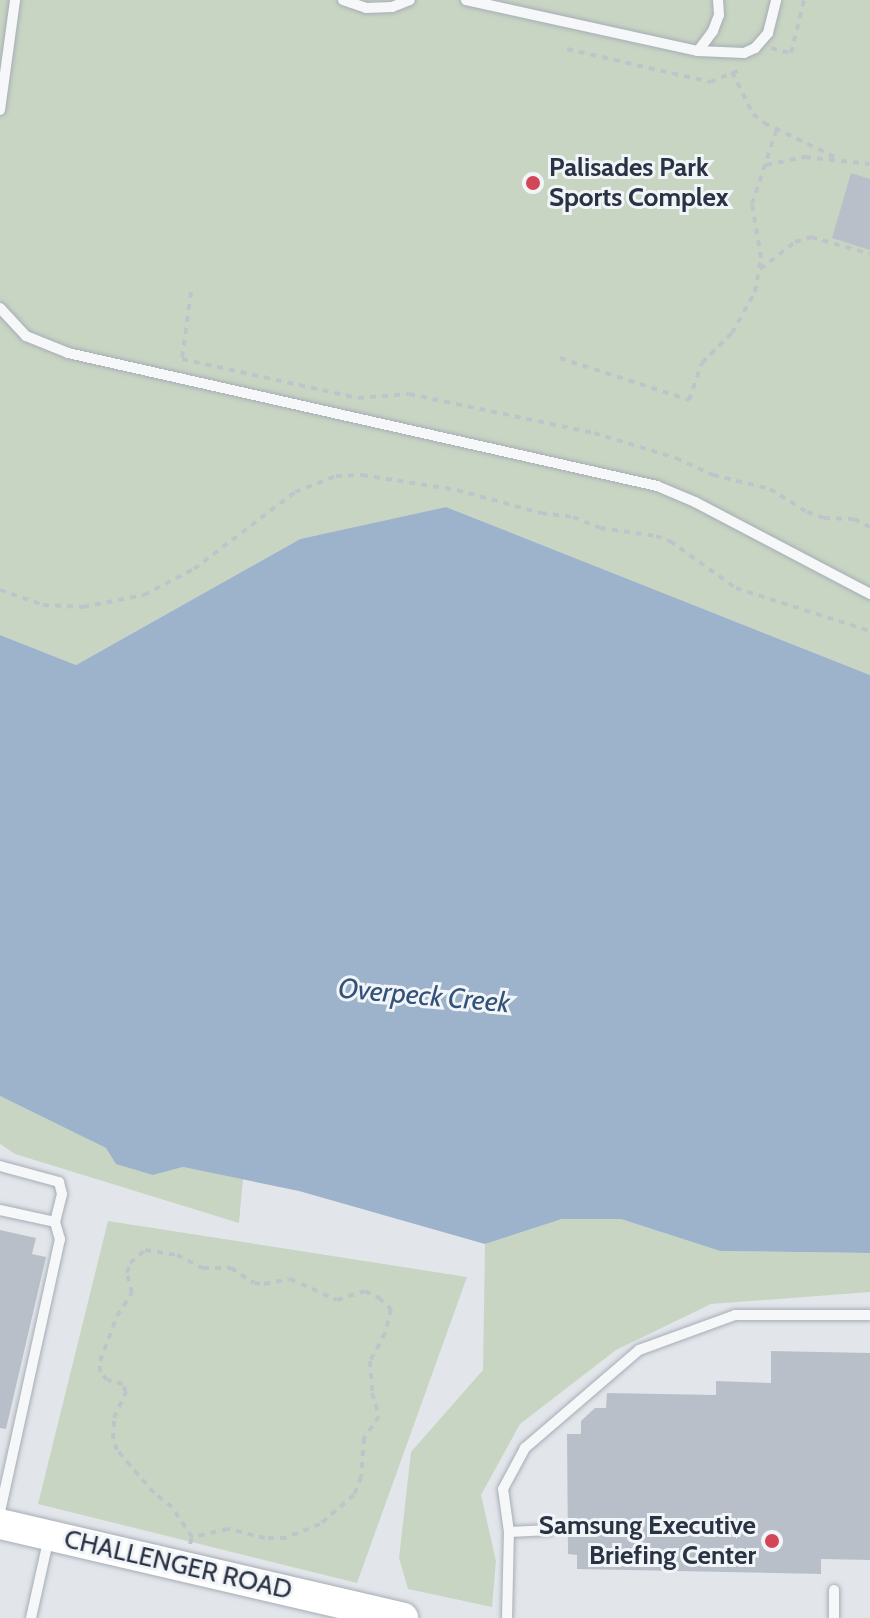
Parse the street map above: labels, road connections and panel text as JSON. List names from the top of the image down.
{
  "streets": {
    "main road": ["CHALLENGER ROAD"]
  },
  "water": ["Overpeck Creek"],
  "places": ["Palisades Park Sports Complex", "Samsung Executive Briefing Center"]
}
